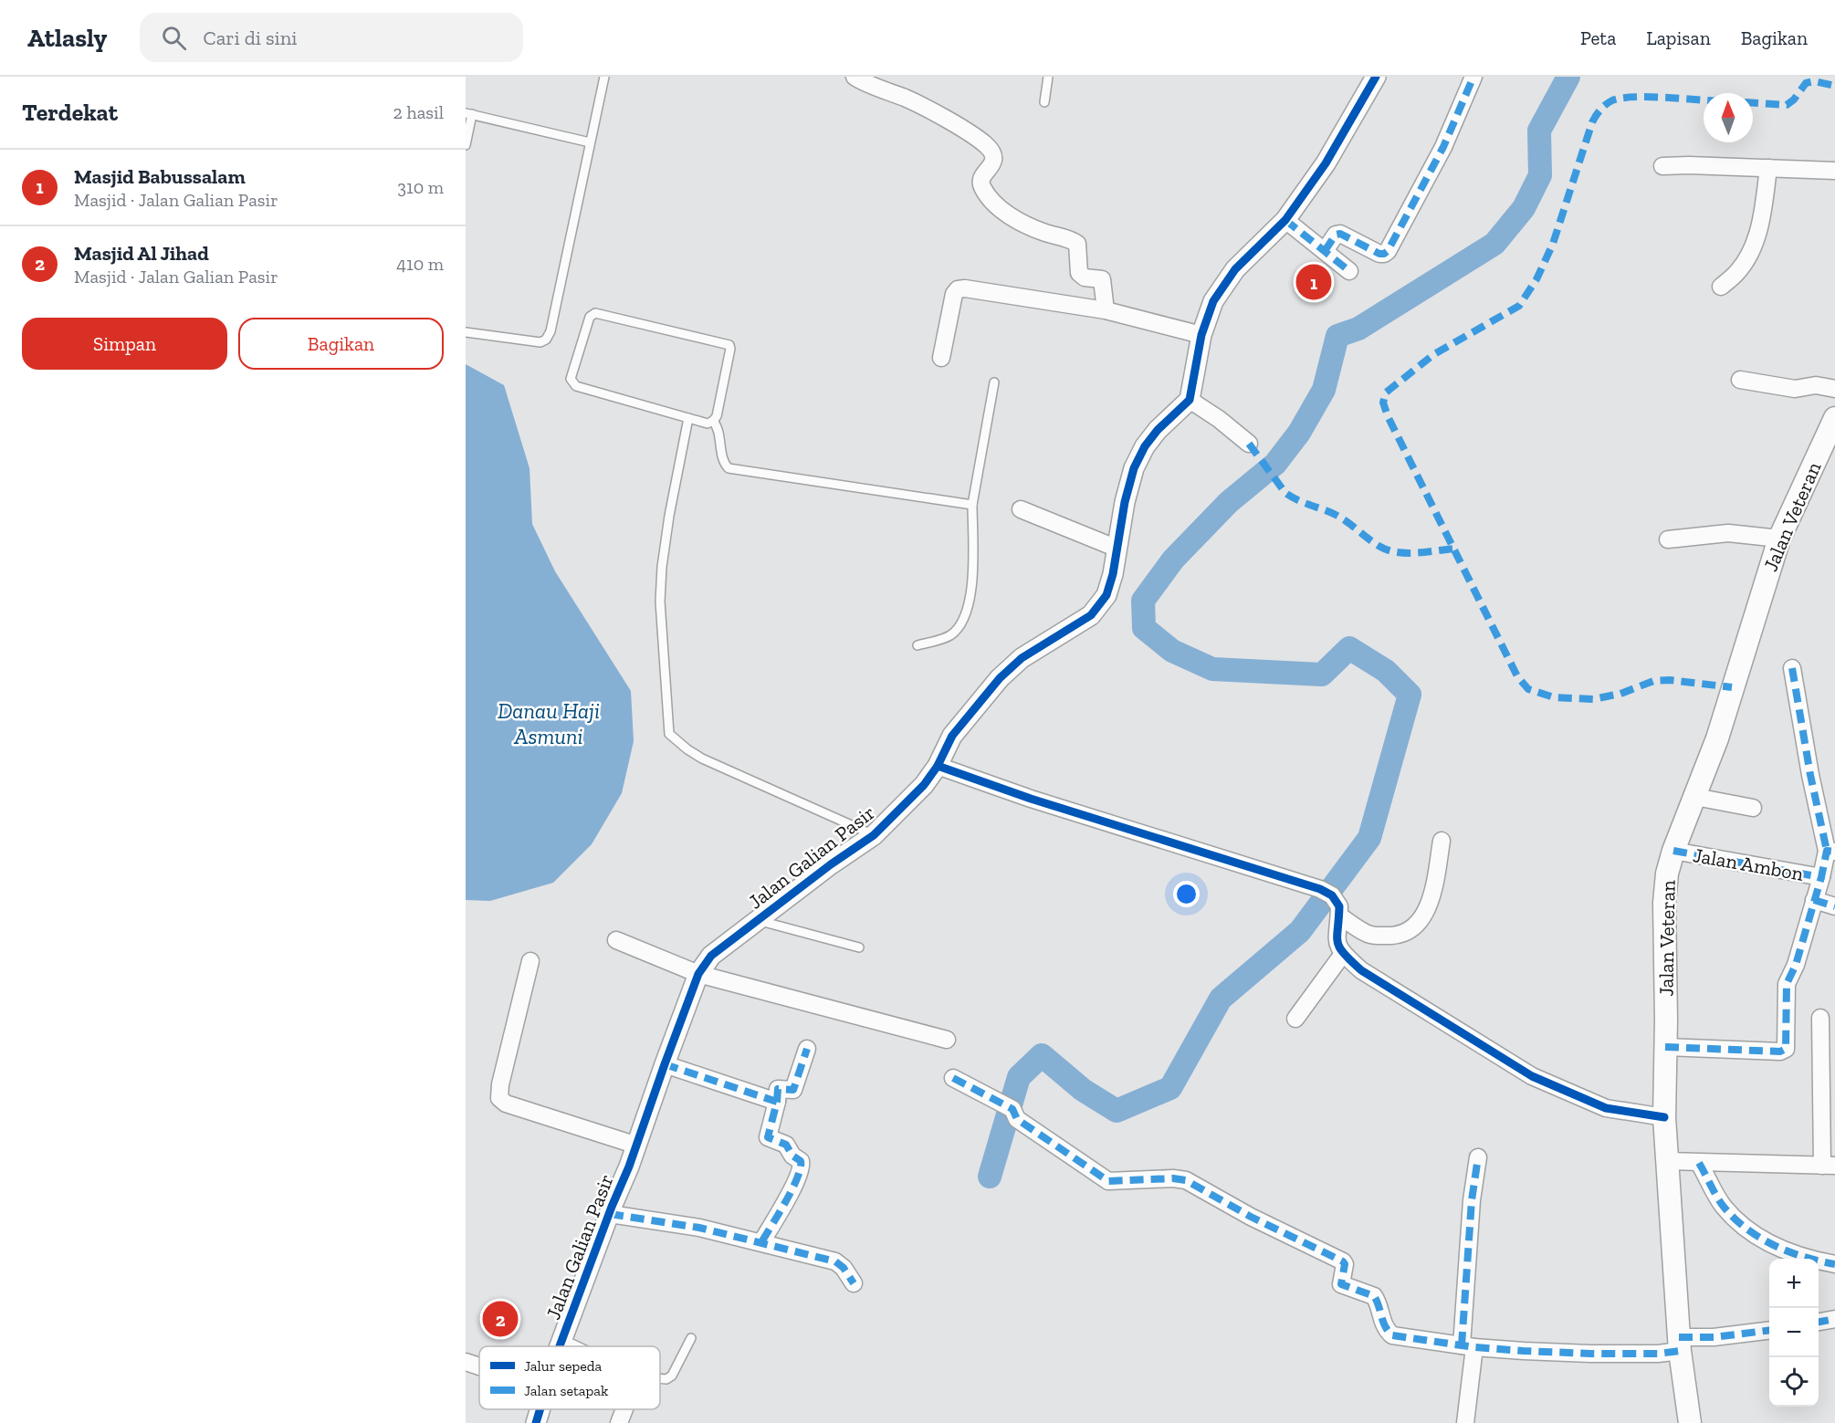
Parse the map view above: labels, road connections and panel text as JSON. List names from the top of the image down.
{
  "streets": {
    "main road": ["Jalan Veteran"],
    "street": ["Jalan Galian Pasir", "Jalan Ambon"]
  },
  "crossings": [
    ["Jalan Veteran", "Jalan Ambon"]
  ],
  "water": ["Danau Haji Asmuni"],
  "legend": ["Jalur sepeda", "Jalan setapak"],
  "north": "top",
  "page": {
    "header": "Atlasly",
    "search": "Cari di sini",
    "nav": ["Peta", "Lapisan", "Bagikan"],
    "heading": ["Terdekat", "2 hasil"],
    "list": [
      {
        "mark": "1",
        "name": "Masjid Babussalam",
        "note": "Masjid · Jalan Galian Pasir",
        "value": "310 m"
      },
      {
        "mark": "2",
        "name": "Masjid Al Jihad",
        "note": "Masjid · Jalan Galian Pasir",
        "value": "410 m"
      }
    ],
    "pins": ["1", "2"],
    "buttons": ["Simpan", "Bagikan"],
    "map_buttons": ["+", "−"]
  }
}
